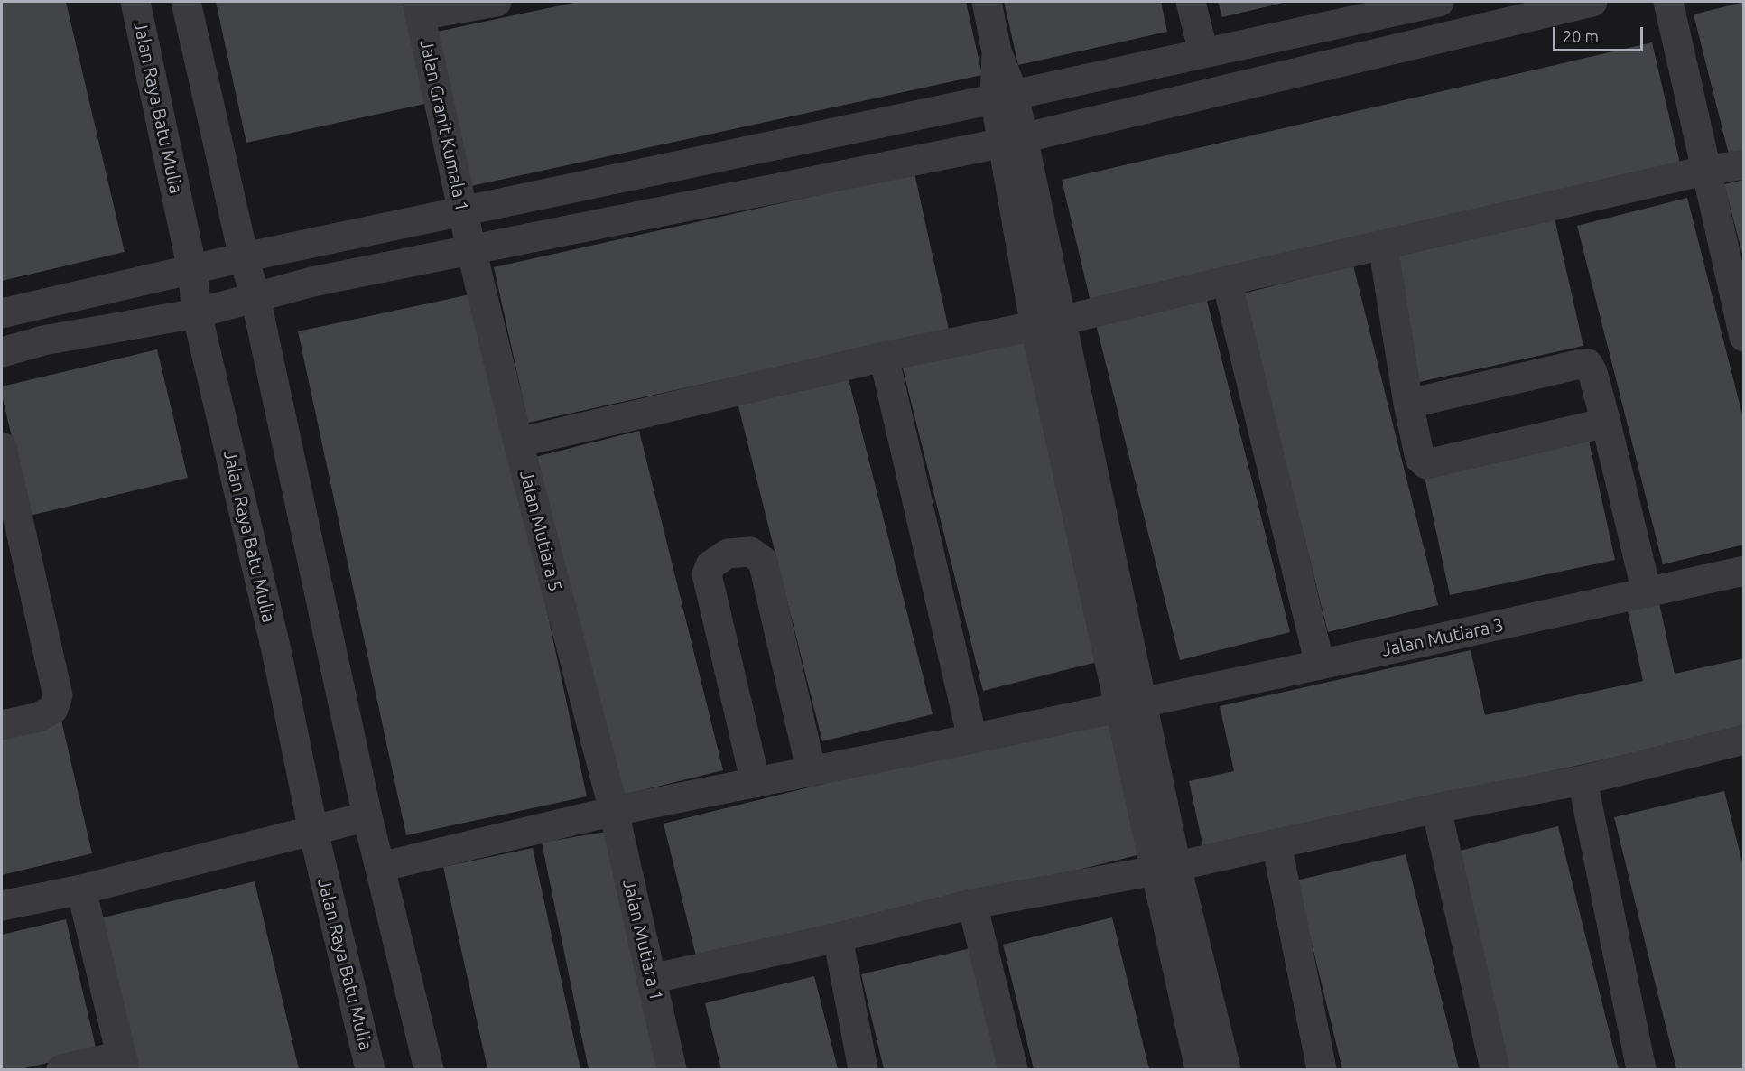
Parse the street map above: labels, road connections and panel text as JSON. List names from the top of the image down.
{
  "streets": {
    "street": [
      "Jalan Raya Batu Mulia",
      "Jalan Granit Kumala 1",
      "Jalan Mutiara 5",
      "Jalan Mutiara 3",
      "Jalan Mutiara 1"
    ]
  },
  "crossings": [
    ["Jalan Granit Kumala 1", "Jalan Mutiara 5"],
    ["Jalan Mutiara 5", "Jalan Mutiara 3"],
    ["Jalan Mutiara 5", "Jalan Mutiara 1"],
    ["Jalan Mutiara 3", "Jalan Mutiara 1"]
  ],
  "scale_bar": "20 m"
}
